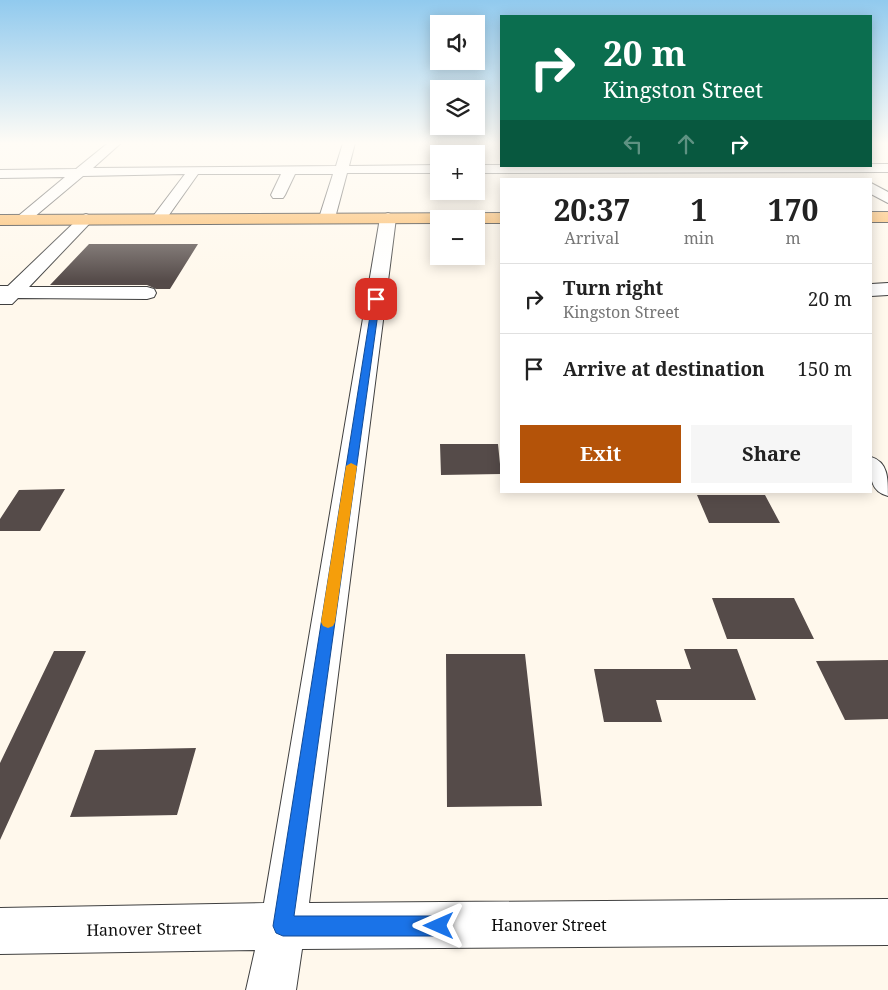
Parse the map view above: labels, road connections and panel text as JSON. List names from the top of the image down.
{
  "streets": {
    "street": ["Hanover Street"]
  },
  "page": {
    "map_buttons": ["+", "−"],
    "turn": ["20 m", "Kingston Street"],
    "eta": [
      "20:37",
      "Arrival",
      "1",
      "min",
      "170",
      "m"
    ],
    "list": [
      {
        "name": "Turn right",
        "note": "Kingston Street",
        "value": "20 m"
      },
      {
        "name": "Arrive at destination",
        "value": "150 m"
      }
    ],
    "buttons": ["Exit", "Share"]
  }
}
